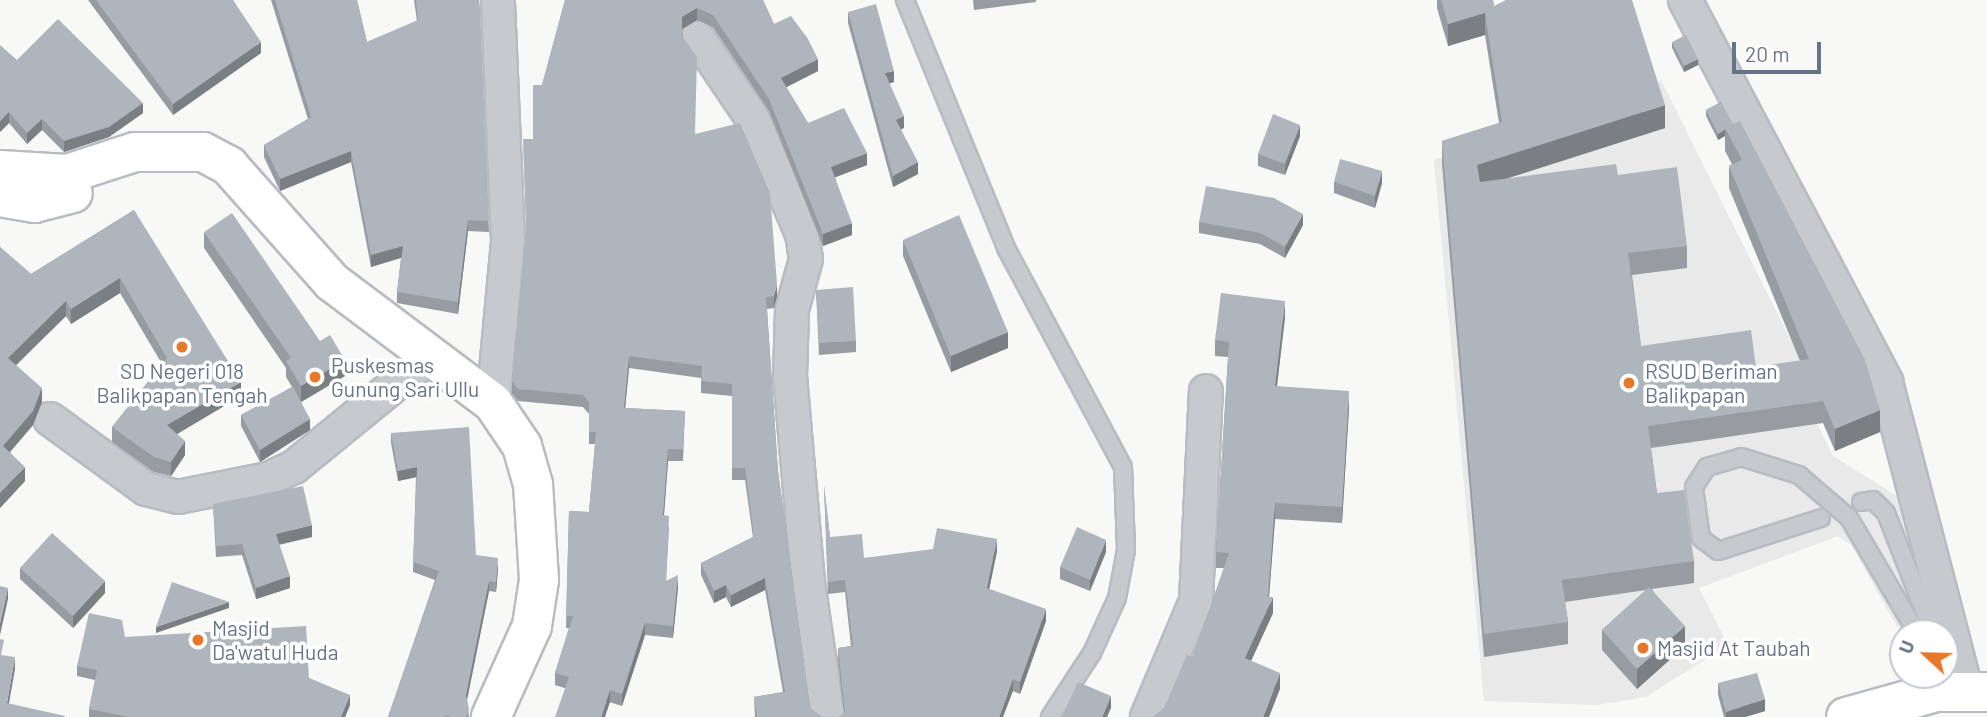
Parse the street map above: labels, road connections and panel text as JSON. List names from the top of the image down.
{
  "places": [
    "SD Negeri 018 Balikpapan Tengah",
    "Puskesmas Gunung Sari Ullu",
    "RSUD Beriman Balikpapan",
    "Masjid Da'watul Huda",
    "Masjid At Taubah"
  ],
  "scale_bar": "20 m",
  "north": "left"
}
